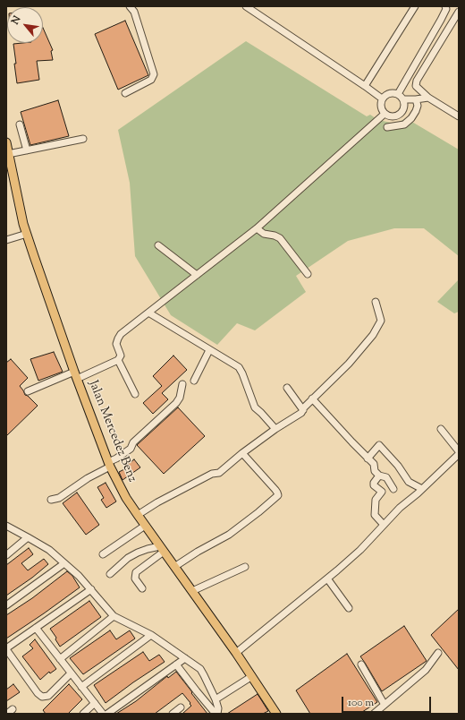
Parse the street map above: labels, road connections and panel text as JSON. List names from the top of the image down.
{
  "streets": {
    "main road": ["Jalan Mercedez Benz"]
  },
  "scale_bar": "100 m",
  "north": "top left"
}
